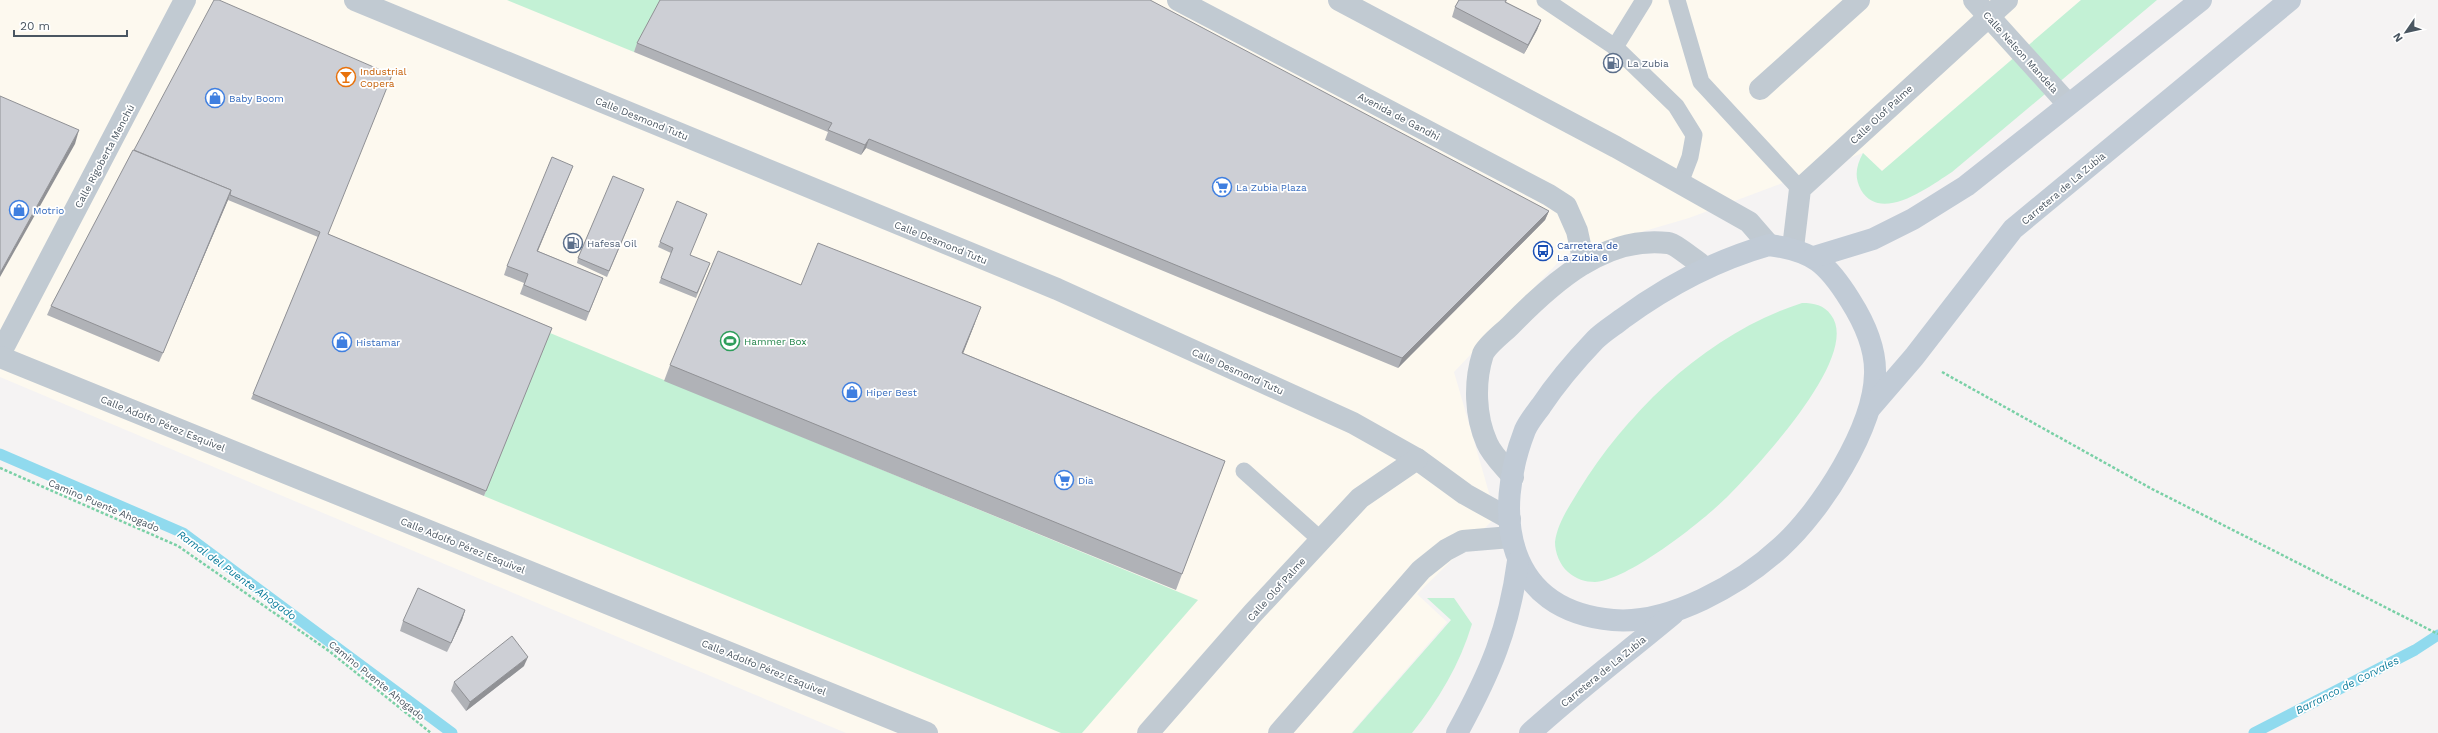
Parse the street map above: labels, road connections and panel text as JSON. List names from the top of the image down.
{
  "streets": {
    "street": [
      "Calle Nelson Mandela",
      "Calle Olof Palme",
      "Avenida de Gandhi",
      "Calle Desmond Tutu",
      "Calle Rigoberta Menchú",
      "Carretera de La Zubia",
      "Calle Adolfo Pérez Esquivel"
    ],
    "path": ["Camino Puente Ahogado"]
  },
  "crossings": [
    ["Calle Nelson Mandela", "Calle Olof Palme"],
    ["Calle Olof Palme", "Calle Desmond Tutu"],
    ["Calle Rigoberta Menchú", "Calle Adolfo Pérez Esquivel"]
  ],
  "water": ["Ramal del Puente Ahogado", "Barranco de Corvales"],
  "places": {
    "fuel station": ["La Zubia", "Hafesa Oil"],
    "bar": ["Industrial Copera"],
    "shop": [
      "Baby Boom",
      "Motrio",
      "Histamar",
      "Hiper Best"
    ],
    "supermarket": ["La Zubia Plaza", "Dia"],
    "bus stop": ["Carretera de La Zubia 6"],
    "sports": ["Hammer Box"]
  },
  "scale_bar": "20 m",
  "north": "bottom left"
}
